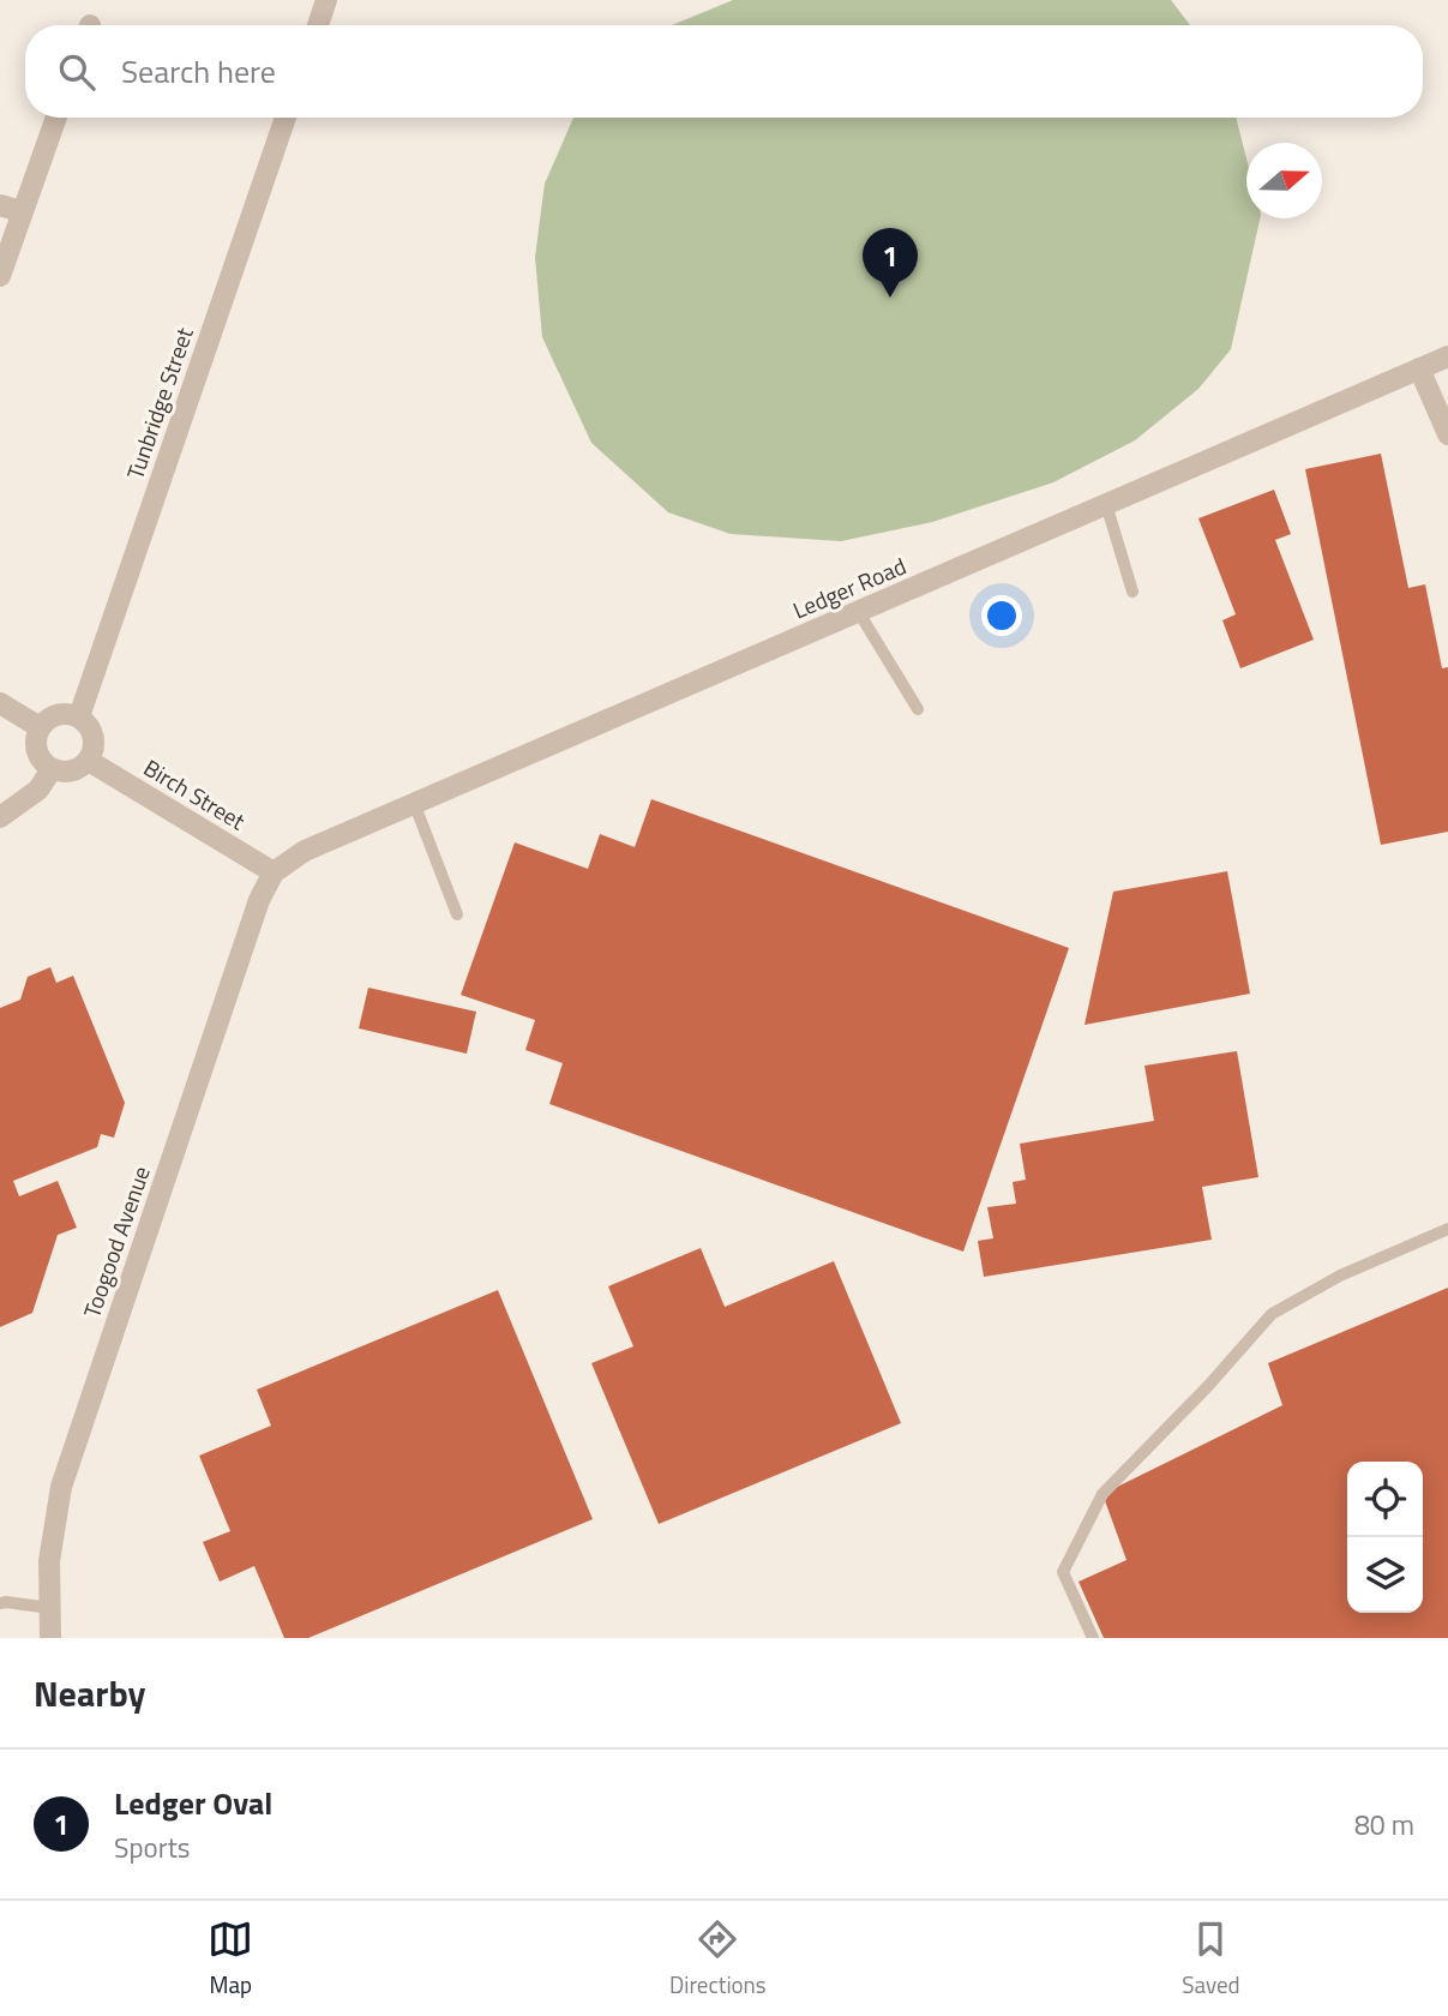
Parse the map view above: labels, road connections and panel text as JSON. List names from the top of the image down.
{
  "streets": {
    "street": [
      "Tunbridge Street",
      "Ledger Road",
      "Birch Street",
      "Toogood Avenue"
    ]
  },
  "crossings": [
    ["Tunbridge Street", "Birch Street"],
    ["Ledger Road", "Birch Street"],
    ["Ledger Road", "Toogood Avenue"],
    ["Birch Street", "Toogood Avenue"]
  ],
  "north": "right",
  "page": {
    "search": "Search here",
    "pins": "1",
    "heading": "Nearby",
    "list": [
      {
        "mark": "1",
        "name": "Ledger Oval",
        "note": "Sports",
        "value": "80 m"
      }
    ],
    "nav": ["Map", "Directions", "Saved"]
  }
}
